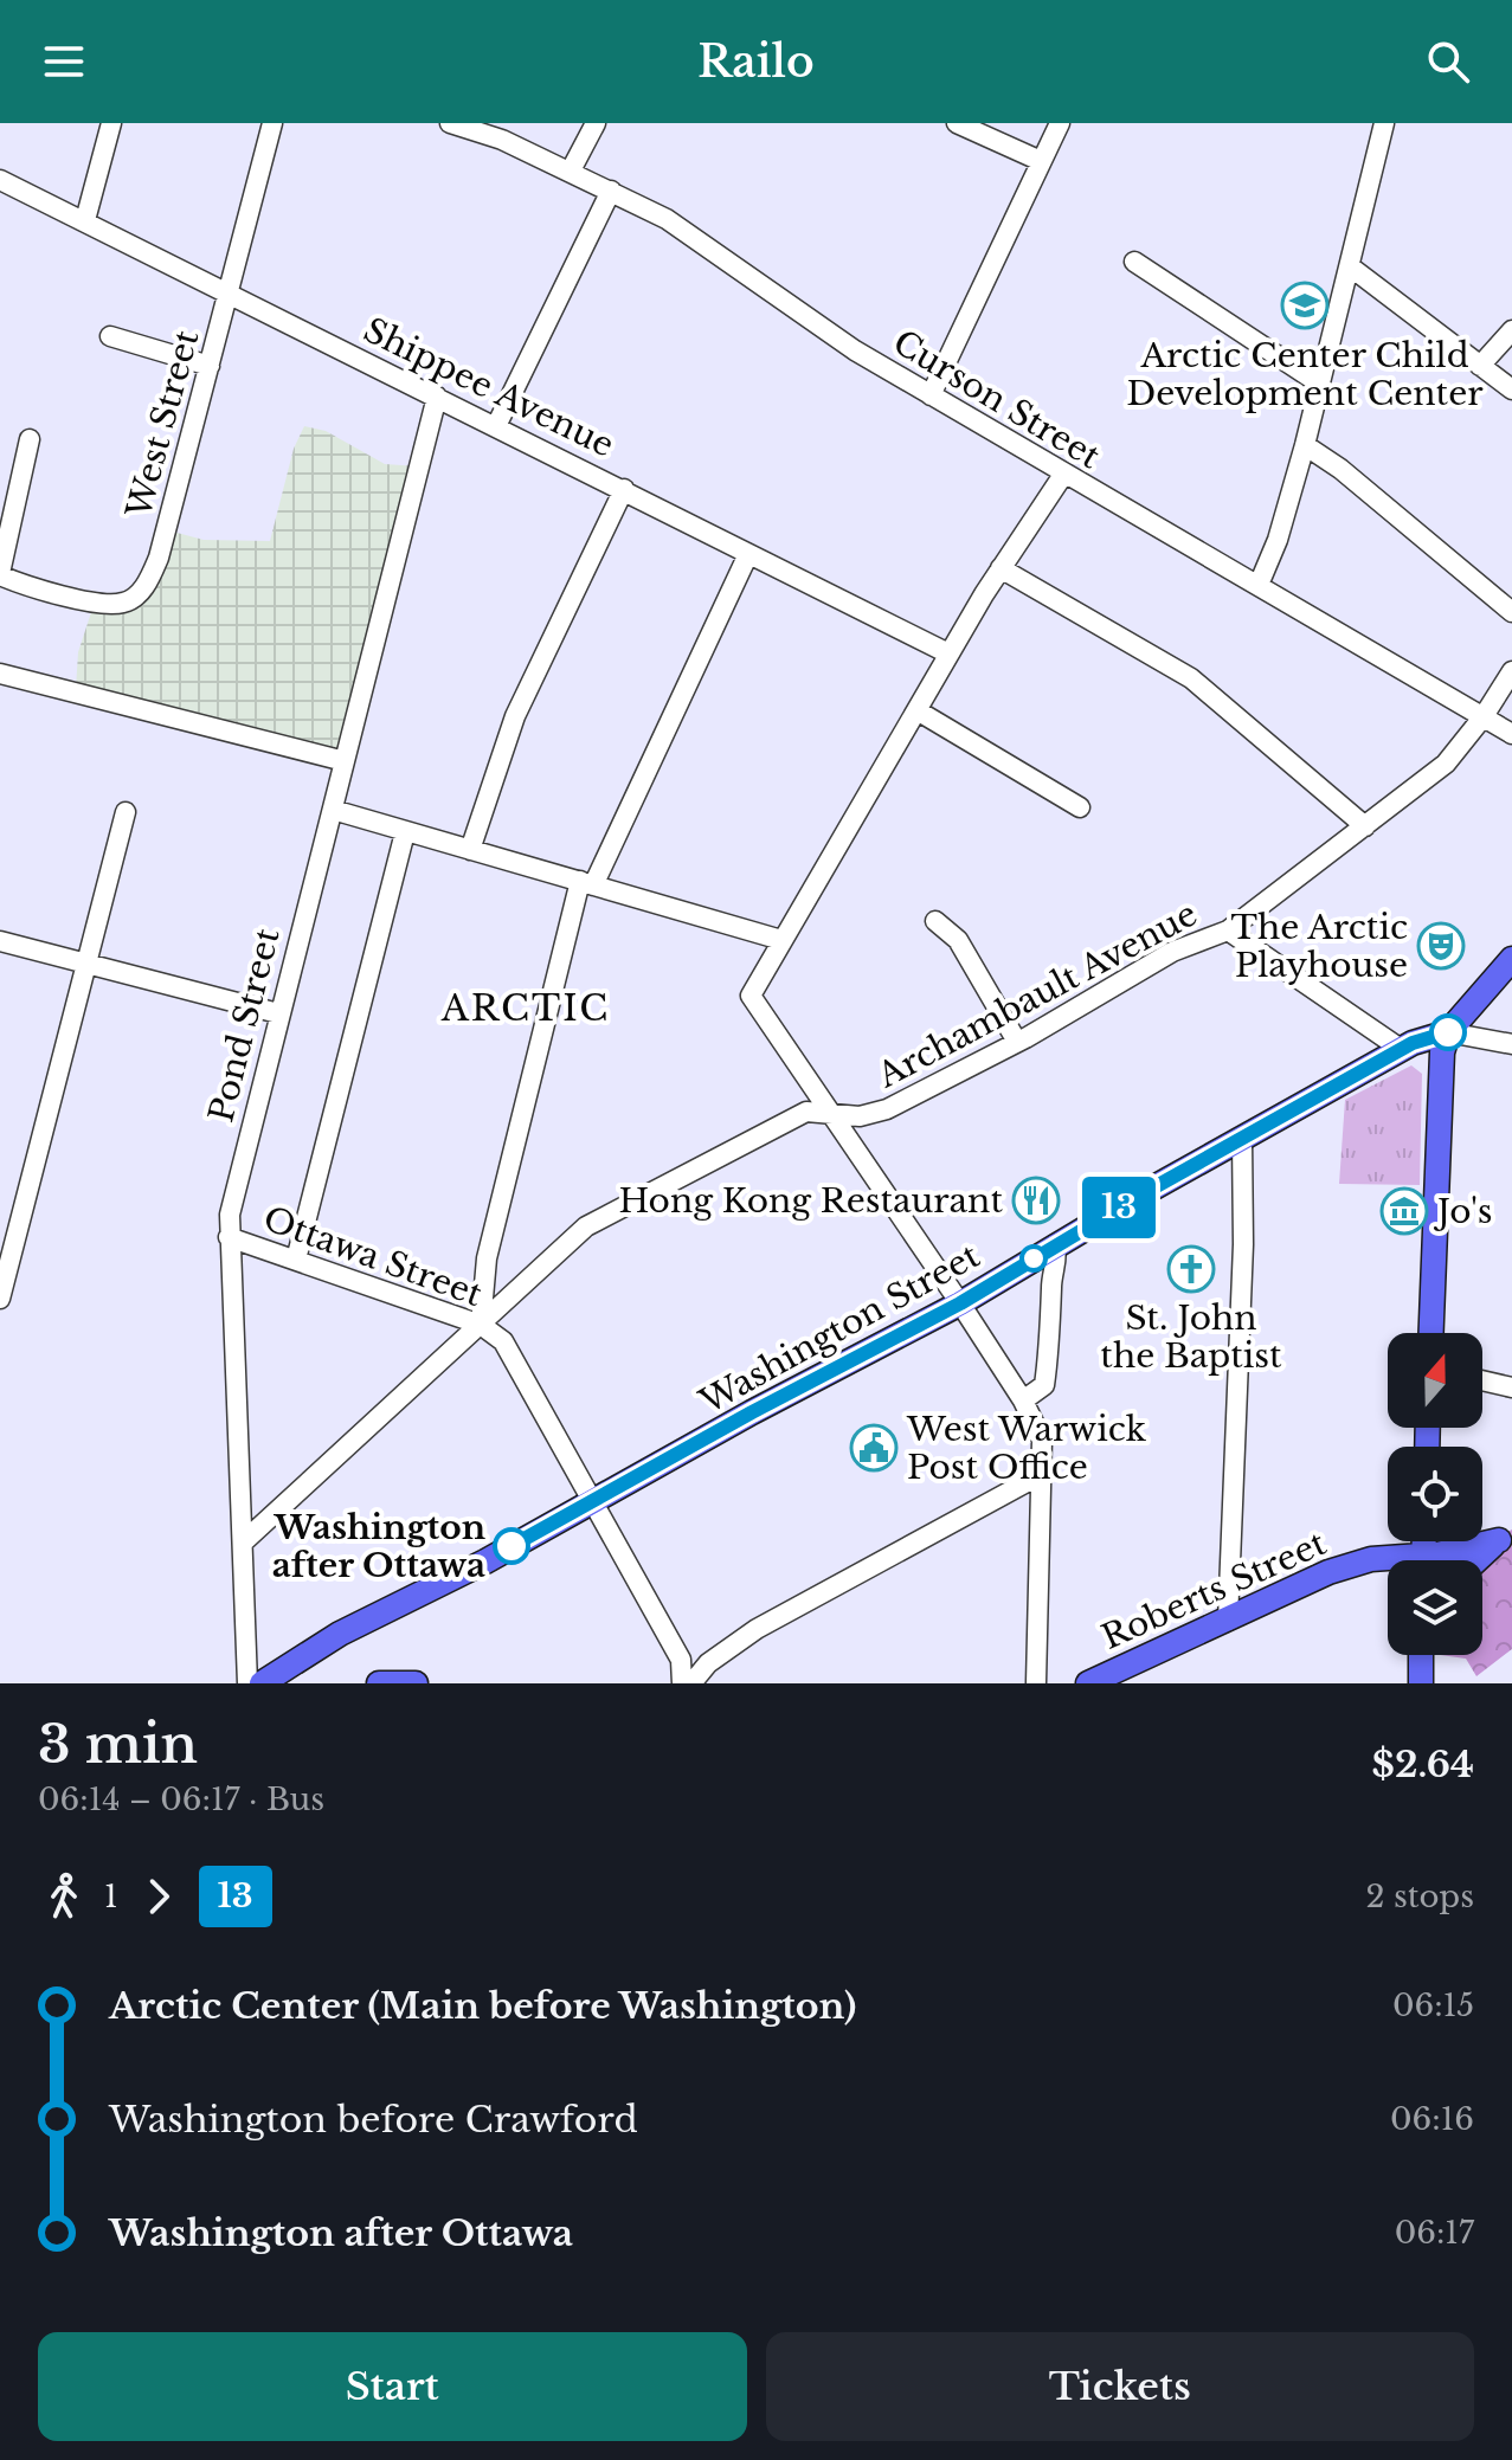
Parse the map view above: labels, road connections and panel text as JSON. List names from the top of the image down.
{
  "streets": {
    "main road": ["Washington Street", "Roberts Street"],
    "street": [
      "Shippee Avenue",
      "Curson Street",
      "West Street",
      "Archambault Avenue",
      "Pond Street",
      "Ottawa Street"
    ]
  },
  "crossings": [
    ["Shippee Avenue", "West Street"],
    ["Shippee Avenue", "Pond Street"],
    ["Curson Street", "Archambault Avenue"],
    ["Archambault Avenue", "Pond Street"],
    ["Archambault Avenue", "Ottawa Street"],
    ["Pond Street", "Ottawa Street"],
    ["Ottawa Street", "Washington Street"]
  ],
  "districts": ["ARCTIC"],
  "places": {
    "school or university": ["Arctic Center Child Development Center"],
    "theatre": ["The Arctic Playhouse"],
    "restaurant": ["Hong Kong Restaurant"],
    "museum": ["Jo's"],
    "church": ["St. John the Baptist"],
    "public building": ["West Warwick Post Office"],
    "other": ["Washington after Ottawa"]
  },
  "lines": ["bus line 13"],
  "north": "top",
  "page": {
    "header": "Railo",
    "on_map": "13",
    "heading": ["3 min", "06:14 – 06:17 · Bus", "$2.64"],
    "legs": ["1", "13", "2 stops"],
    "list": [
      {
        "name": "Arctic Center (Main before Washington)",
        "value": "06:15"
      },
      {
        "name": "Washington before Crawford",
        "value": "06:16"
      },
      {
        "name": "Washington after Ottawa",
        "value": "06:17"
      }
    ],
    "buttons": ["Start", "Tickets"]
  }
}
